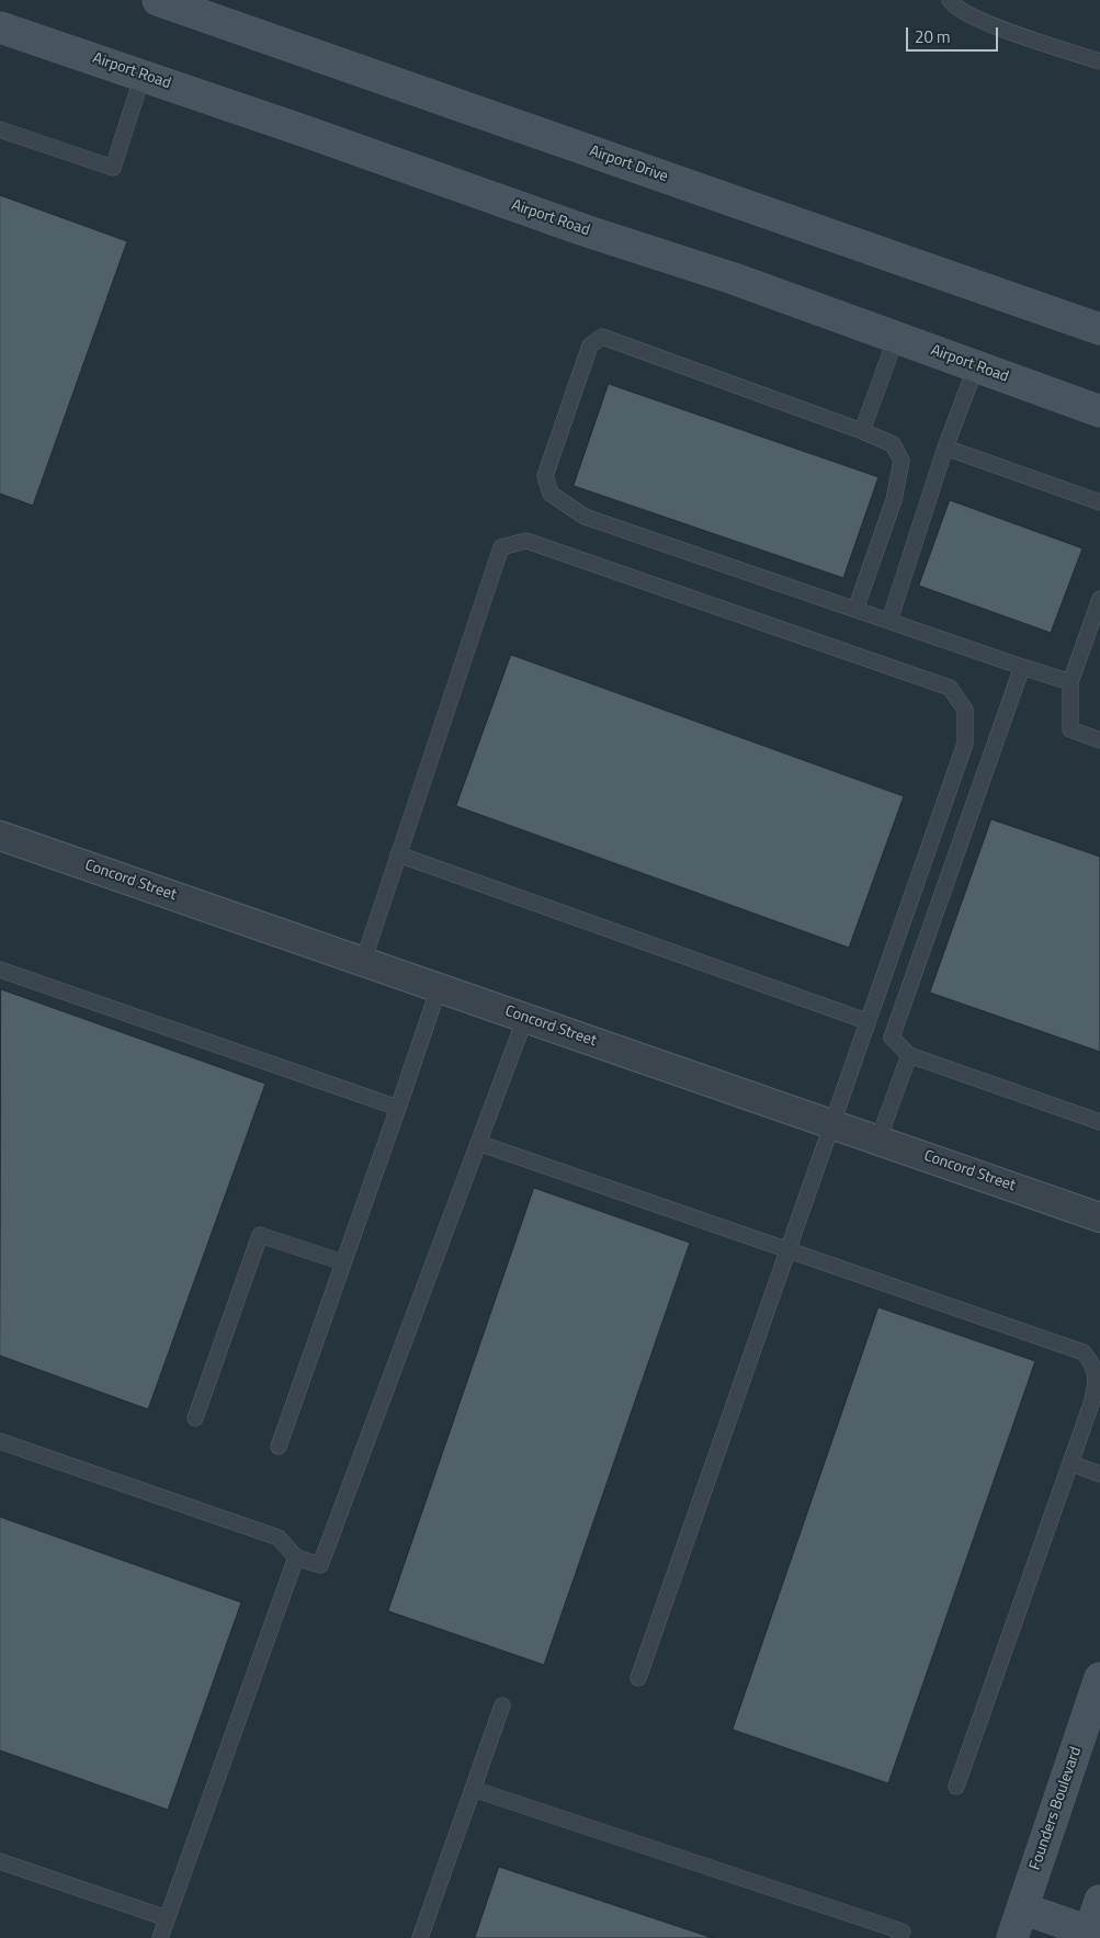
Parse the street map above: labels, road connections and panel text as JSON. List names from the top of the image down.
{
  "streets": {
    "main road": ["Airport Road", "Airport Drive", "Founders Boulevard"],
    "street": ["Concord Street"]
  },
  "scale_bar": "20 m"
}
